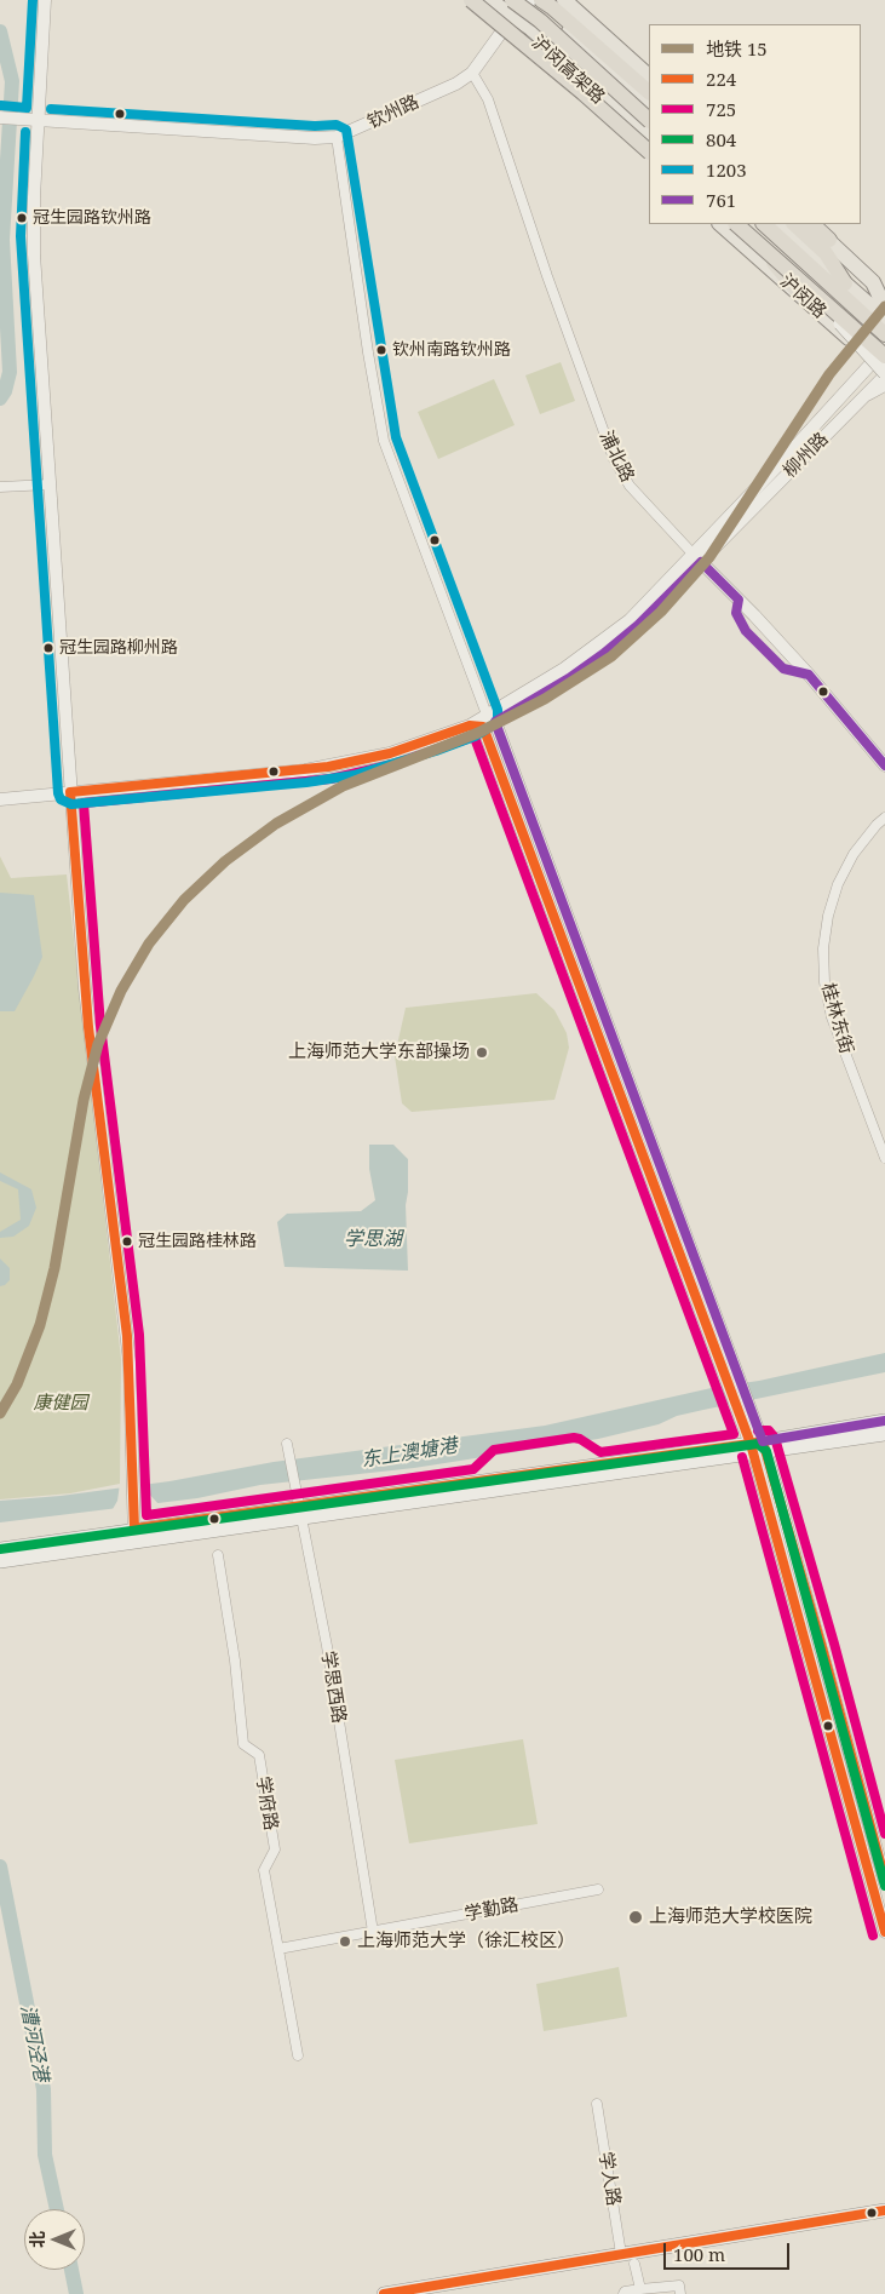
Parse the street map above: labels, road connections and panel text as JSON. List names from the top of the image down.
{
  "streets": {
    "highway": ["沪闵高架路"],
    "main road": ["沪闵路"],
    "street": [
      "钦州路",
      "柳州路",
      "浦北路",
      "桂林东街",
      "学思西路",
      "学府路",
      "学勤路",
      "学人路"
    ]
  },
  "crossings": [
    ["钦州路", "浦北路"],
    ["柳州路", "浦北路"],
    ["学思西路", "学勤路"],
    ["学府路", "学勤路"]
  ],
  "water": ["学思湖", "东上澳塘港", "漕河泾港"],
  "parks": ["康健园"],
  "places": [
    "冠生园路钦州路",
    "钦州南路钦州路",
    "冠生园路柳州路",
    "上海师范大学东部操场",
    "冠生园路桂林路",
    "上海师范大学校医院",
    "上海师范大学（徐汇校区）"
  ],
  "lines": [
    "transit line 1203",
    "metro line 15",
    "transit line 761",
    "transit line 224",
    "transit line 725",
    "transit line 804"
  ],
  "legend": [
    "地铁 15",
    "224",
    "725",
    "804",
    "1203",
    "761"
  ],
  "scale_bar": "100 m",
  "north": "left"
}
